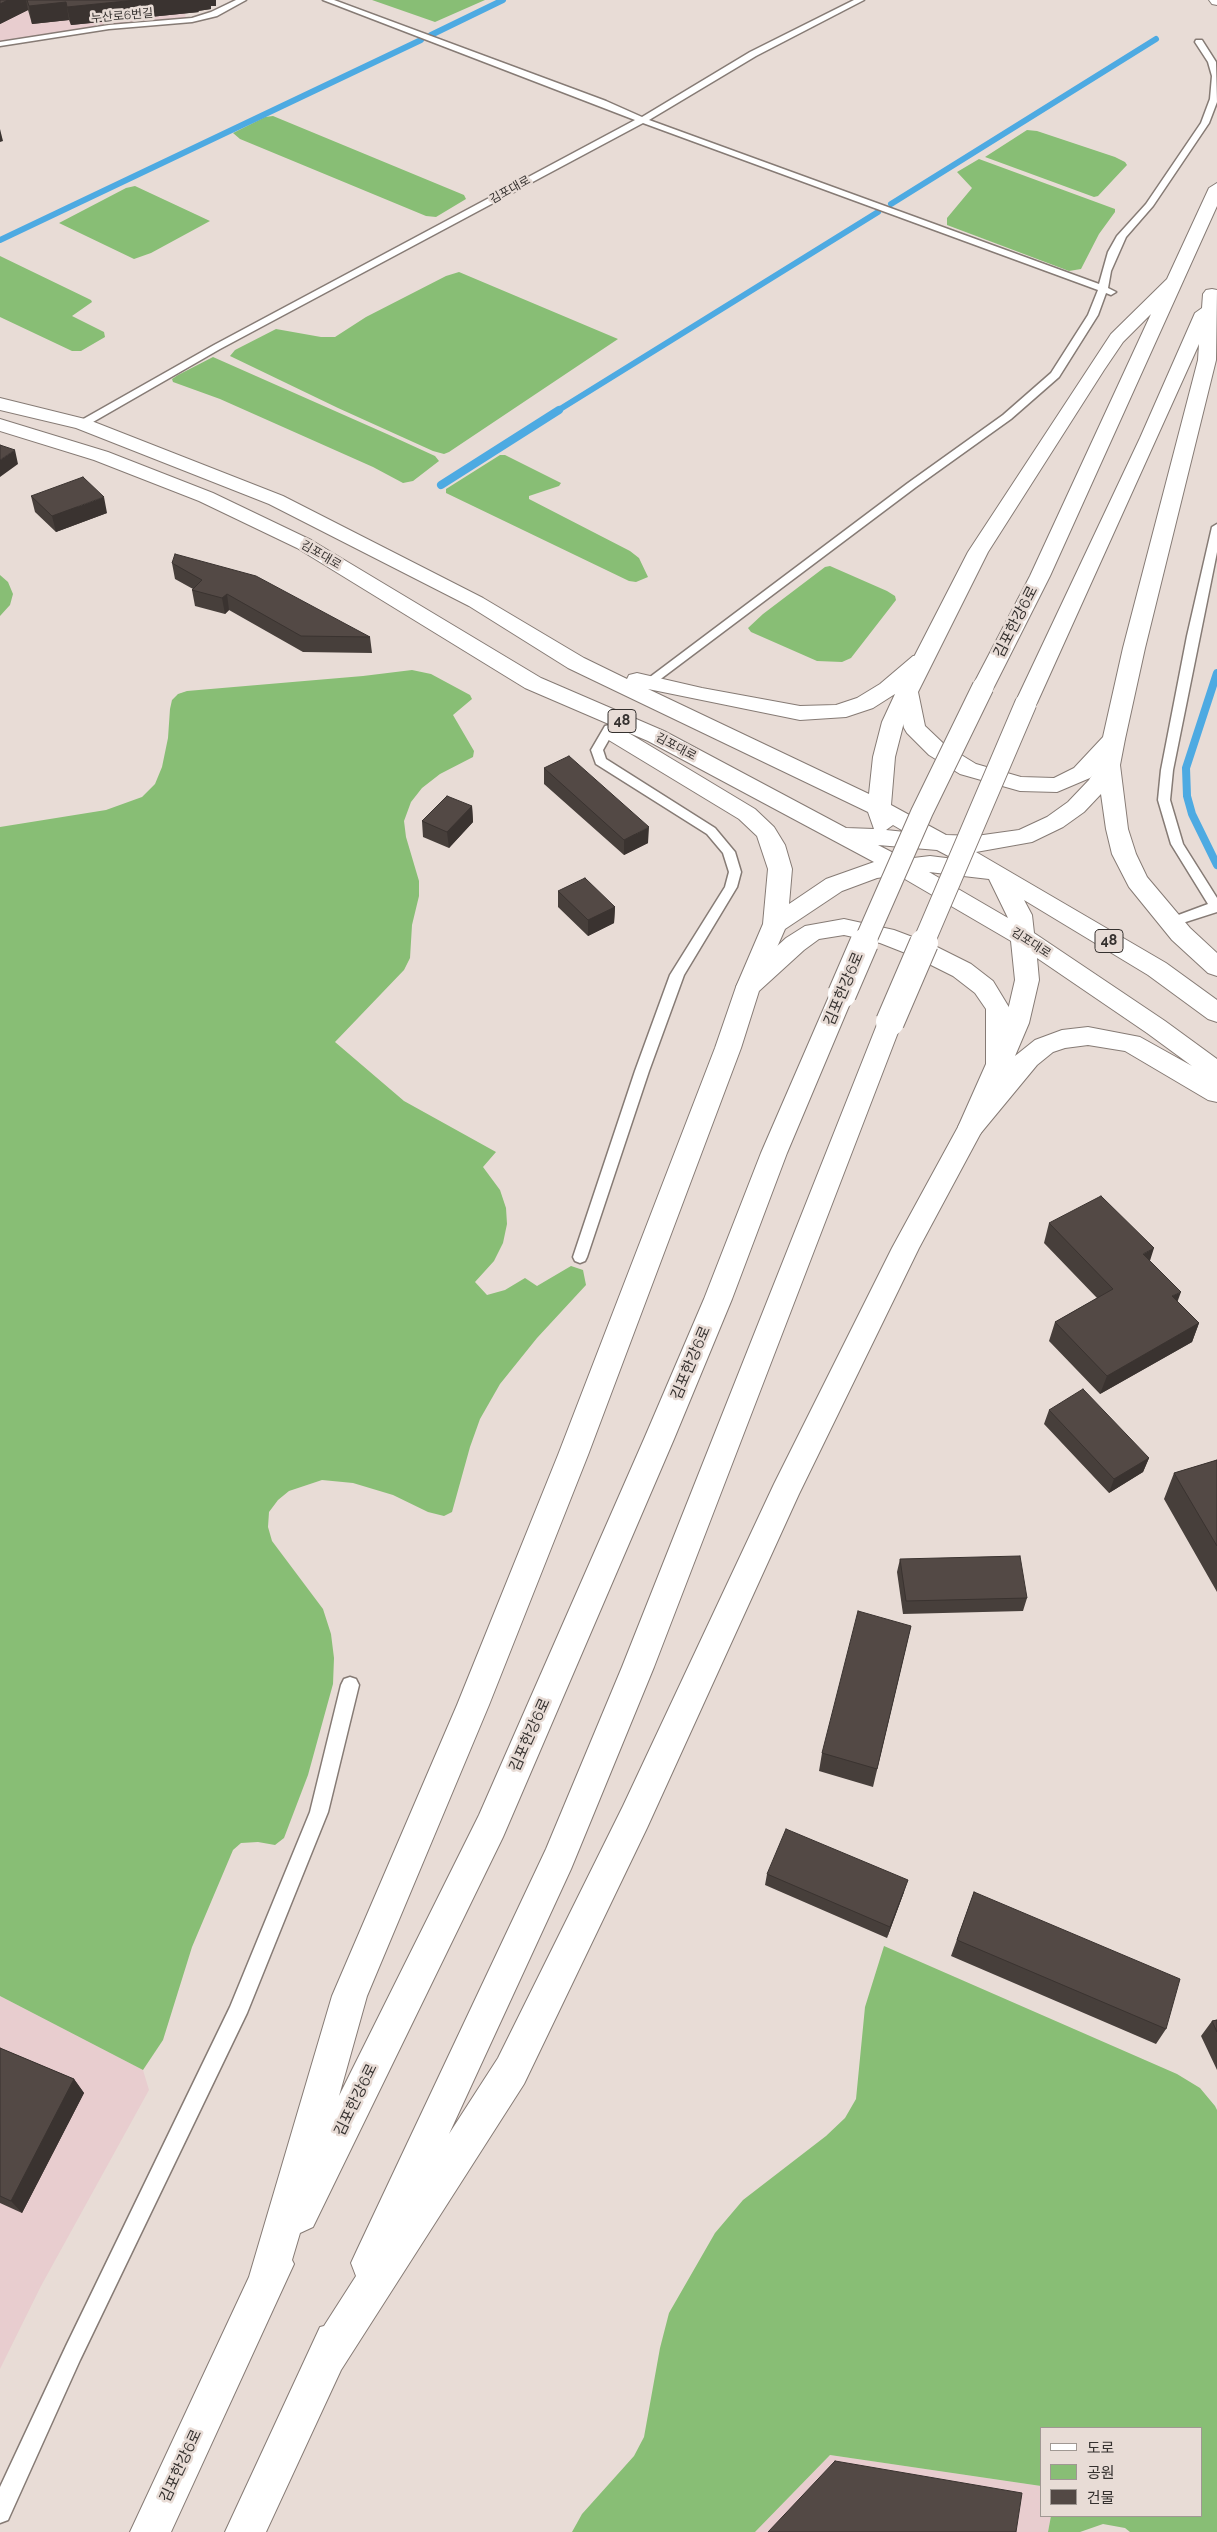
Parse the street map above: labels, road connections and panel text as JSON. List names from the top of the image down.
{
  "streets": {
    "street": ["김포대로", "김포한강6로", "48"],
    "lane": ["누산로6번길"]
  },
  "legend": ["도로", "공원", "건물"]
}
